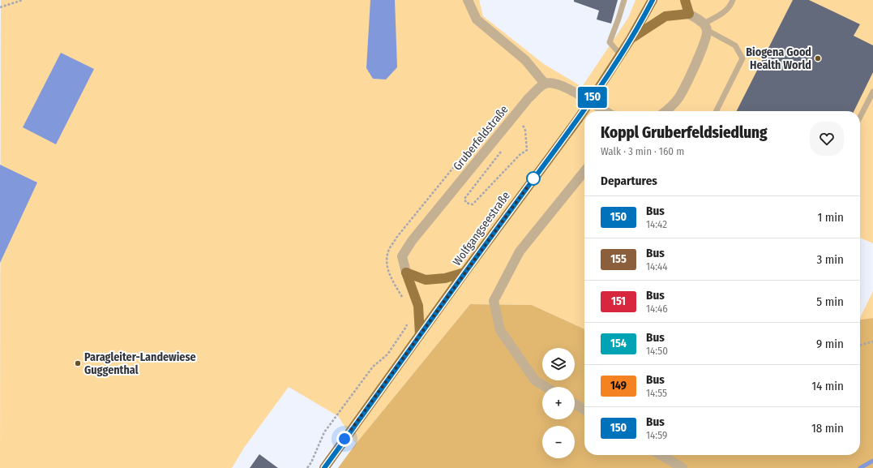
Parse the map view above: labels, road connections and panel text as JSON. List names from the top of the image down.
{
  "streets": {
    "main road": ["Wolfgangseestraße"],
    "street": ["Gruberfeldstraße"]
  },
  "places": ["Biogena Good Health World", "Paragleiter-Landewiese Guggenthal"],
  "lines": ["bus line 150"],
  "page": {
    "on_map": "150",
    "heading": [
      ["Koppl Gruberfeldsiedlung", "Walk · 3 min · 160 m"],
      "Departures"
    ],
    "list": [
      {
        "mark": "150",
        "name": "Bus",
        "note": "14:42",
        "value": "1 min"
      },
      {
        "mark": "155",
        "name": "Bus",
        "note": "14:44",
        "value": "3 min"
      },
      {
        "mark": "151",
        "name": "Bus",
        "note": "14:46",
        "value": "5 min"
      },
      {
        "mark": "154",
        "name": "Bus",
        "note": "14:50",
        "value": "9 min"
      },
      {
        "mark": "149",
        "name": "Bus",
        "note": "14:55",
        "value": "14 min"
      },
      {
        "mark": "150",
        "name": "Bus",
        "note": "14:59",
        "value": "18 min"
      }
    ],
    "map_buttons": ["+", "−"]
  }
}
